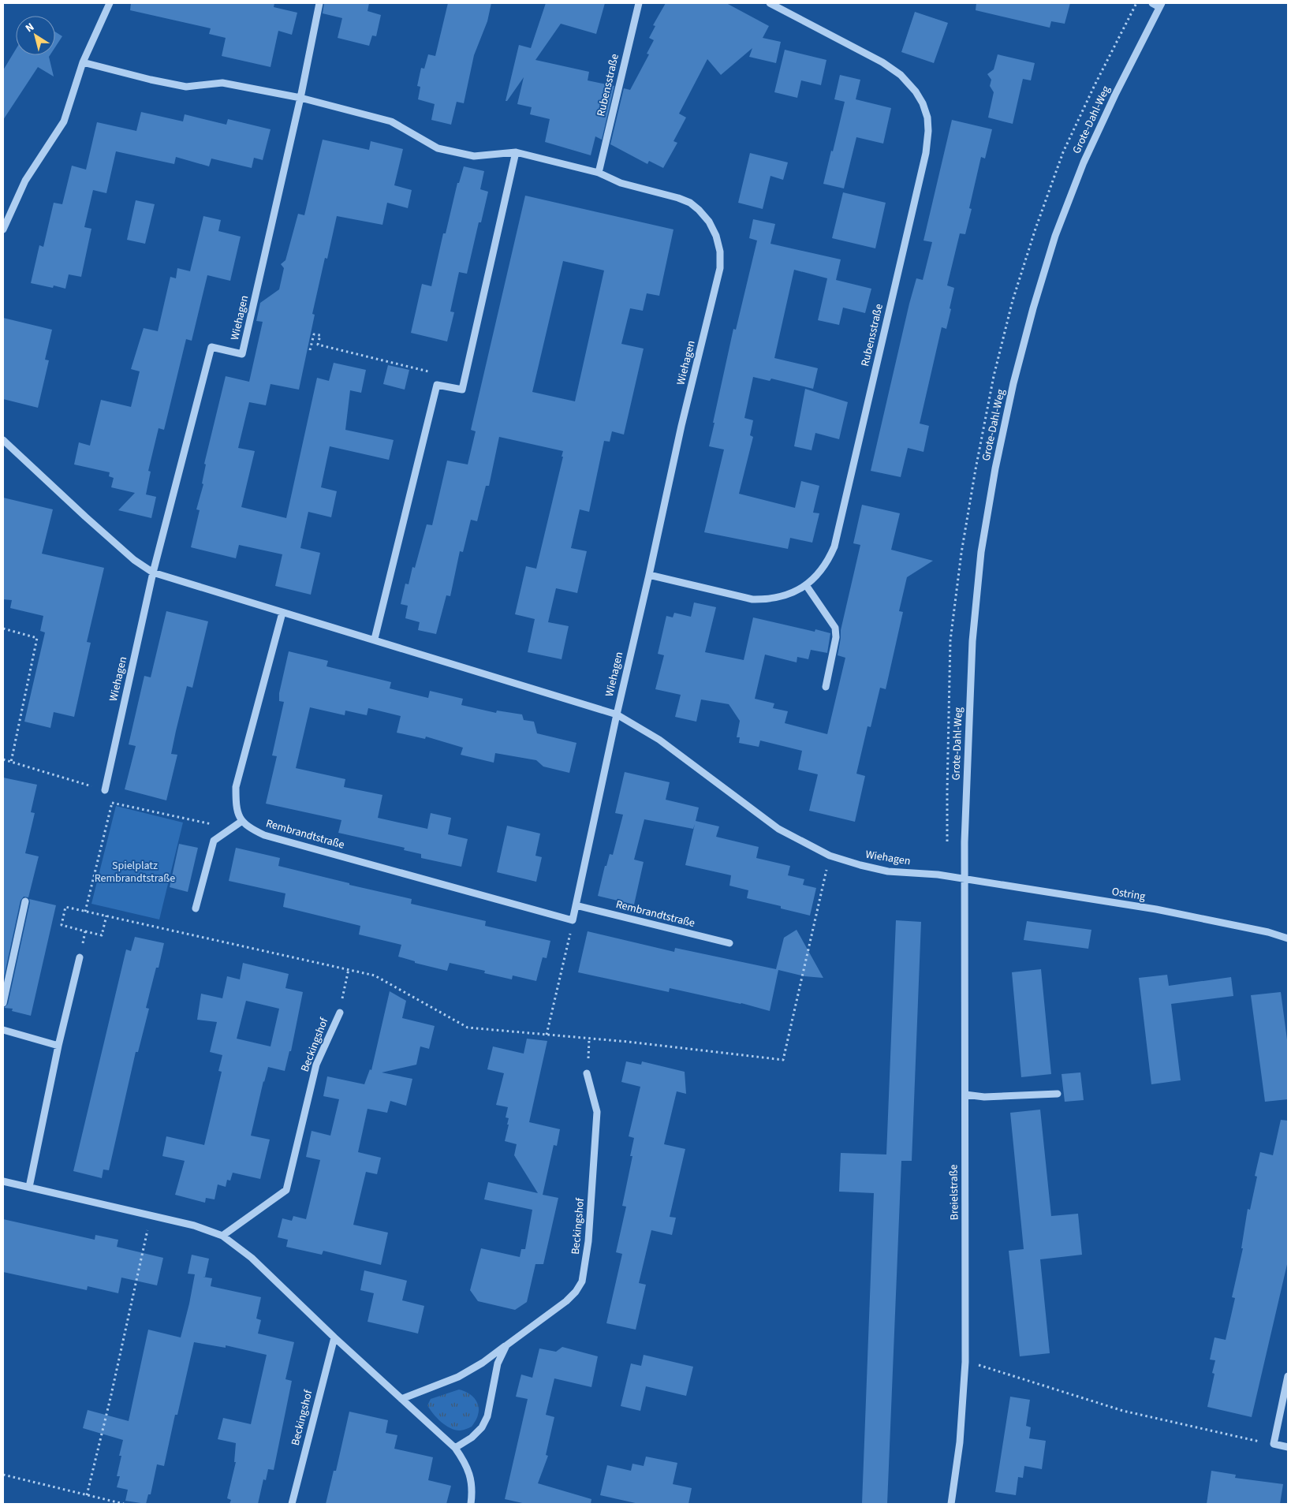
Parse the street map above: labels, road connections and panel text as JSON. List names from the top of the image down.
{
  "streets": {
    "street": [
      "Rubensstraße",
      "Grote-Dahl-Weg",
      "Wiehagen",
      "Rembrandtstraße",
      "Ostring",
      "Beckingshof",
      "Breielstraße"
    ]
  },
  "crossings": [
    ["Rubensstraße", "Wiehagen"],
    ["Grote-Dahl-Weg", "Wiehagen"],
    ["Grote-Dahl-Weg", "Ostring"],
    ["Grote-Dahl-Weg", "Breielstraße"],
    ["Wiehagen", "Ostring"],
    ["Wiehagen", "Breielstraße"],
    ["Ostring", "Breielstraße"]
  ],
  "parks": ["Spielplatz Rembrandtstraße"],
  "north": "top left"
}
